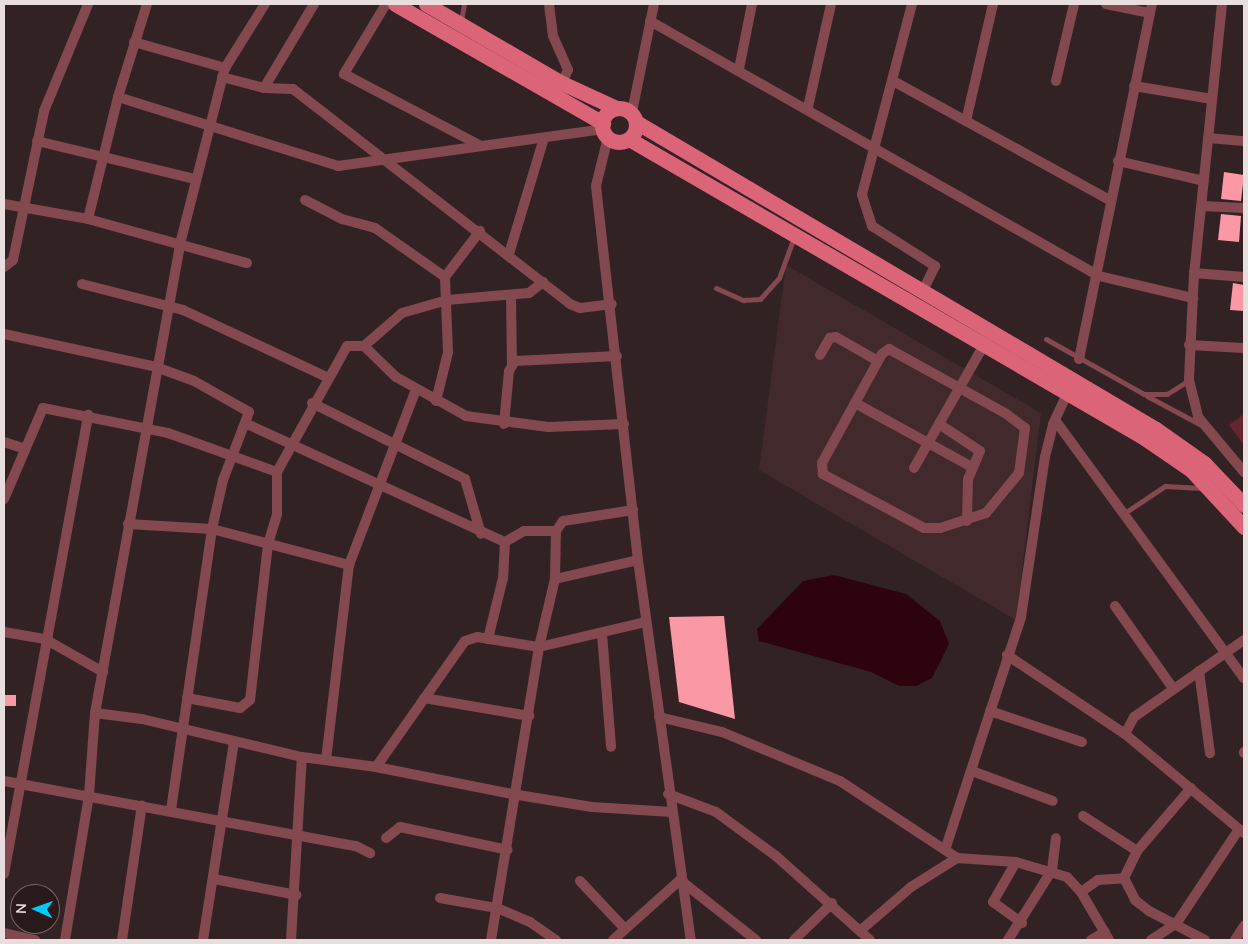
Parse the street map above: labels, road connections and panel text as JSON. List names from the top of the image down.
{
  "north": "left"
}
